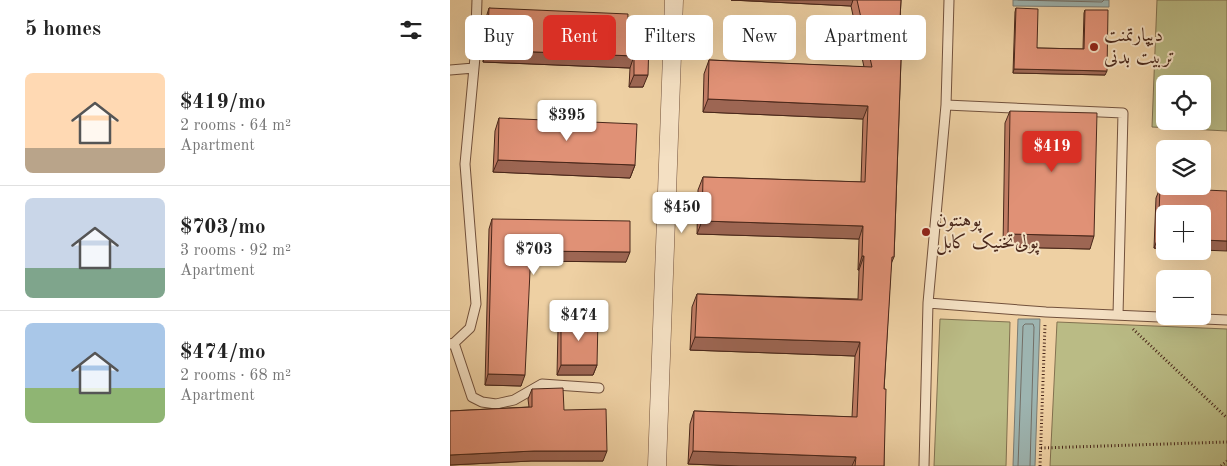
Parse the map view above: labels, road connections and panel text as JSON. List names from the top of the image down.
{
  "places": ["دیپارتمنت تربیت بدنی", "پوهنتون پولی‌تخنیک کابل"],
  "page": {
    "heading": "5 homes",
    "chip": [
      "Buy",
      "Rent",
      "Filters",
      "New",
      "Apartment"
    ],
    "list": [
      {
        "name": "$419/mo",
        "note": "2 rooms · 64 m² · Apartment"
      },
      {
        "name": "$703/mo",
        "note": "3 rooms · 92 m² · Apartment"
      },
      {
        "name": "$474/mo",
        "note": "2 rooms · 68 m² · Apartment"
      }
    ],
    "map_buttons": ["+", "−"],
    "price": [
      "$395",
      "$419",
      "$450",
      "$703",
      "$474"
    ]
  }
}
